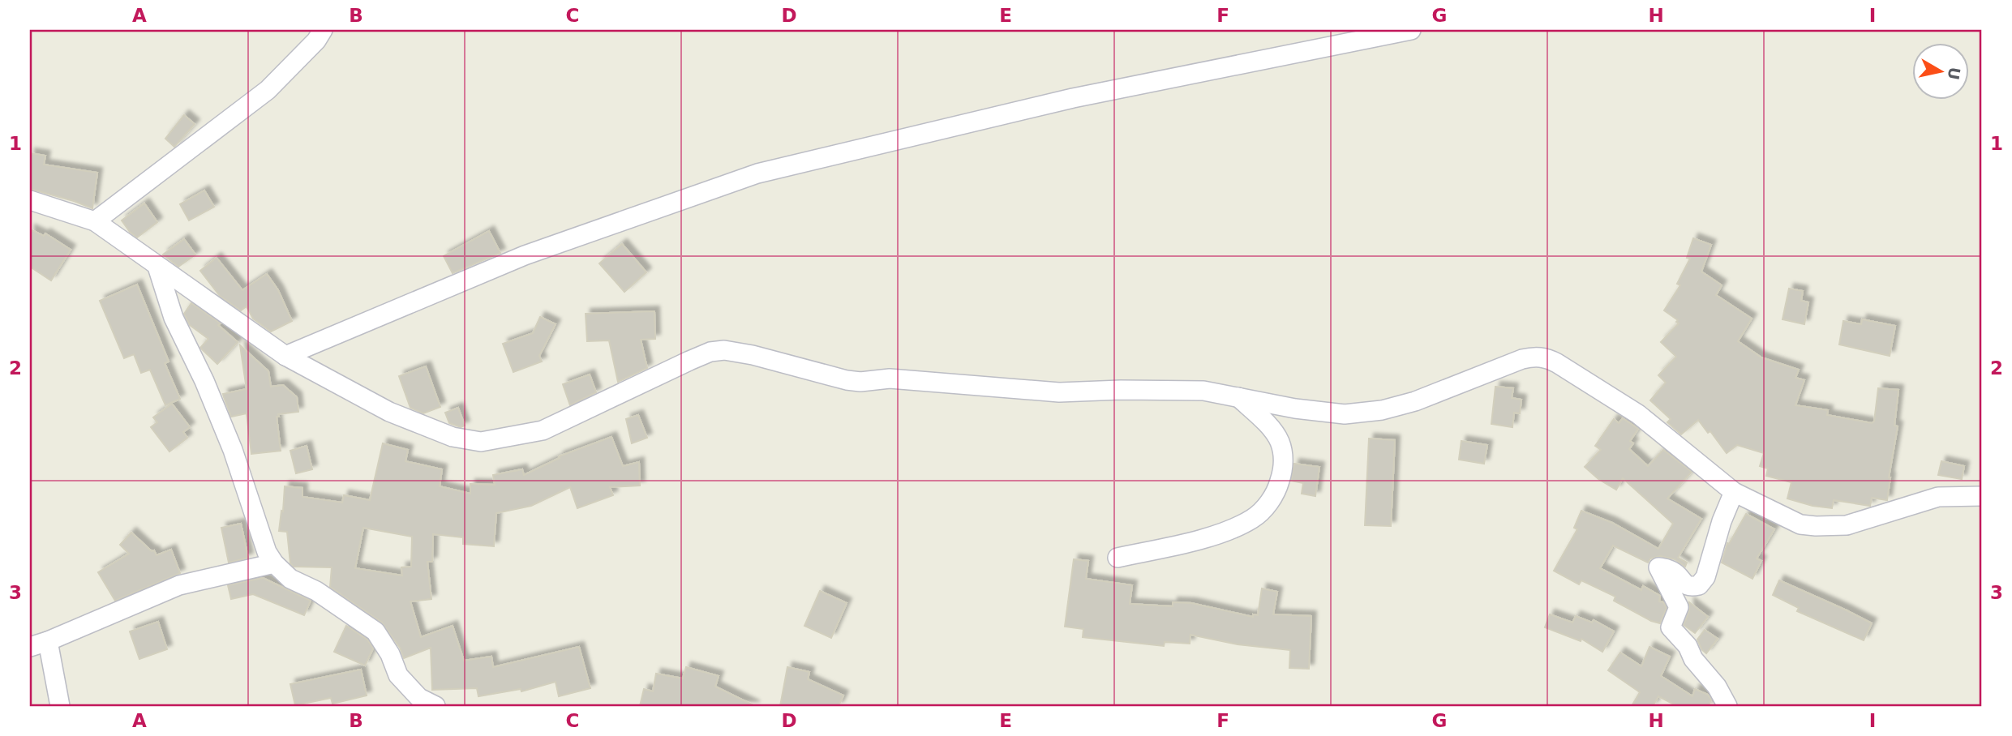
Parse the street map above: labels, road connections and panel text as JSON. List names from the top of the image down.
{
  "north": "right",
  "grid": {
    "columns": [
      "A",
      "B",
      "C",
      "D",
      "E",
      "F",
      "G",
      "H",
      "I"
    ],
    "rows": ["1", "2", "3"]
  }
}
